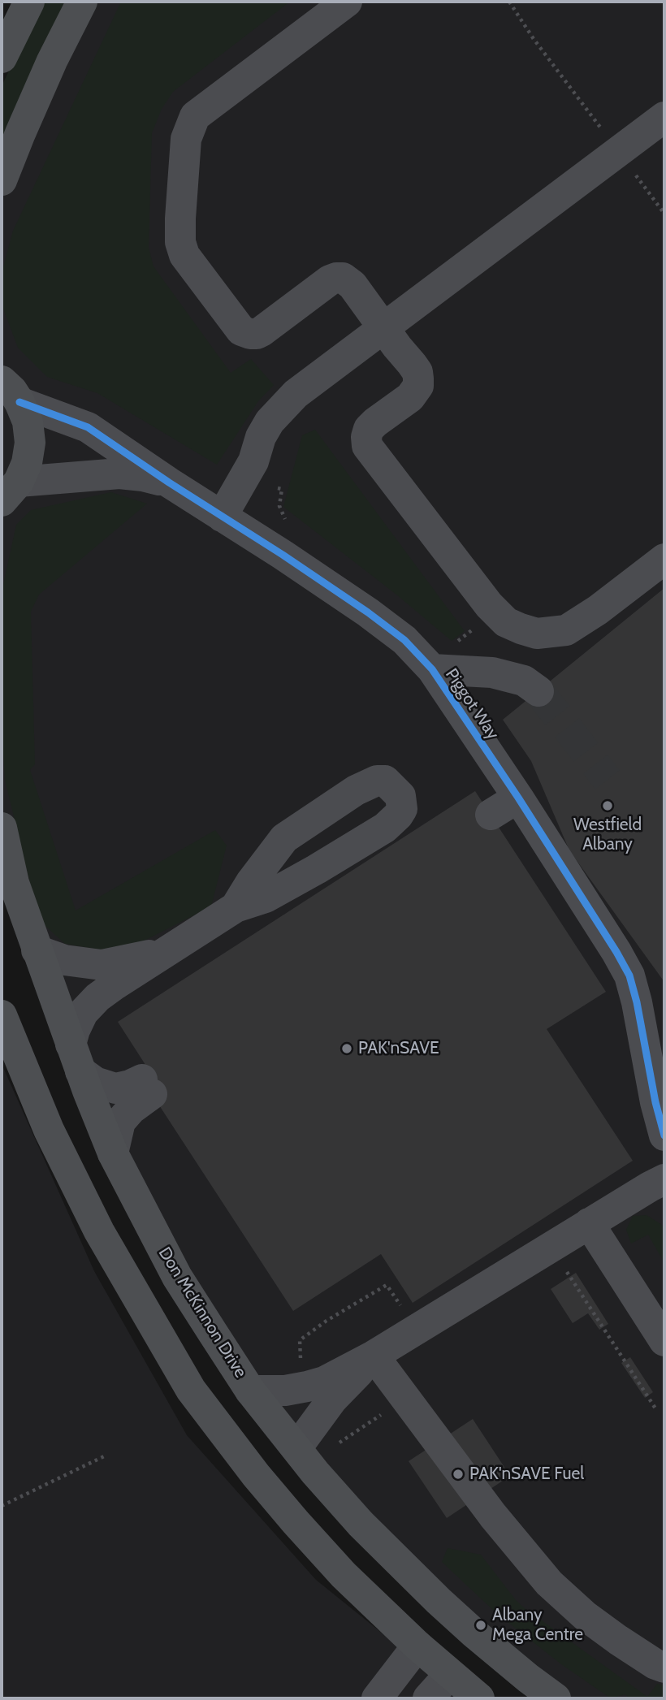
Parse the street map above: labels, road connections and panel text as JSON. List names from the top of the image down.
{
  "streets": {
    "main road": ["Don McKinnon Drive"],
    "street": ["Piggot Way"]
  },
  "places": [
    "Westfield Albany",
    "PAK'nSAVE",
    "PAK'nSAVE Fuel",
    "Albany Mega Centre"
  ]
}
